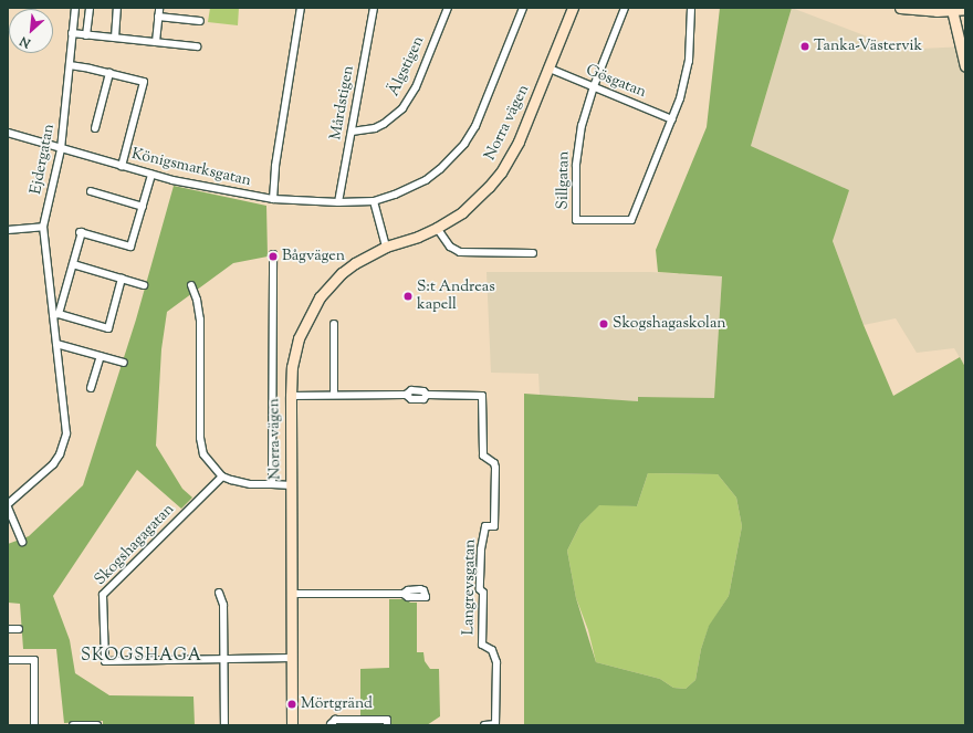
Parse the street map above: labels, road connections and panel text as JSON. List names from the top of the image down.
{
  "streets": {
    "street": [
      "Älgstigen",
      "Gösgatan",
      "Mårdstigen",
      "Norra vägen",
      "Ejdergatan",
      "Königsmarksgatan",
      "Sillgatan",
      "Skogshagagatan",
      "Langrevsgatan"
    ]
  },
  "crossings": [
    ["Älgstigen", "Mårdstigen"],
    ["Gösgatan", "Norra vägen"],
    ["Gösgatan", "Sillgatan"],
    ["Mårdstigen", "Königsmarksgatan"],
    ["Norra vägen", "Skogshagagatan"],
    ["Ejdergatan", "Königsmarksgatan"]
  ],
  "districts": ["SKOGSHAGA"],
  "places": [
    "Tanka-Västervik",
    "Bågvägen",
    "S:t Andreas kapell",
    "Skogshagaskolan",
    "Mörtgränd"
  ],
  "north": "bottom left"
}
